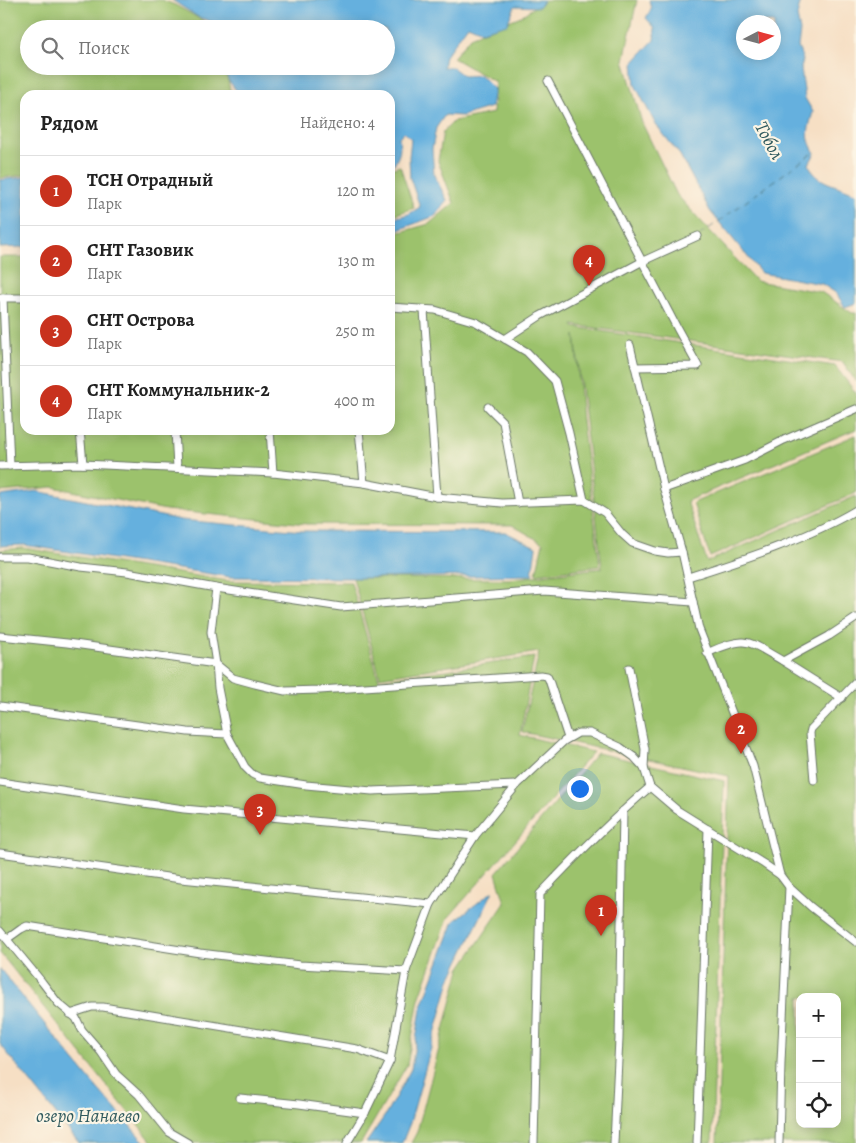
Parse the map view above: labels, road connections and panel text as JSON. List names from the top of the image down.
{
  "water": ["Тобол", "озеро Нанаево"],
  "north": "right",
  "page": {
    "search": "Поиск",
    "heading": ["Рядом", "Найдено: 4"],
    "list": [
      {
        "mark": "1",
        "name": "ТСН Отрадный",
        "note": "Парк",
        "value": "120 m"
      },
      {
        "mark": "2",
        "name": "СНТ Газовик",
        "note": "Парк",
        "value": "130 m"
      },
      {
        "mark": "3",
        "name": "СНТ Острова",
        "note": "Парк",
        "value": "250 m"
      },
      {
        "mark": "4",
        "name": "СНТ Коммунальник-2",
        "note": "Парк",
        "value": "400 m"
      }
    ],
    "pins": [
      "4",
      "2",
      "3",
      "1"
    ],
    "map_buttons": ["+", "−"]
  }
}
